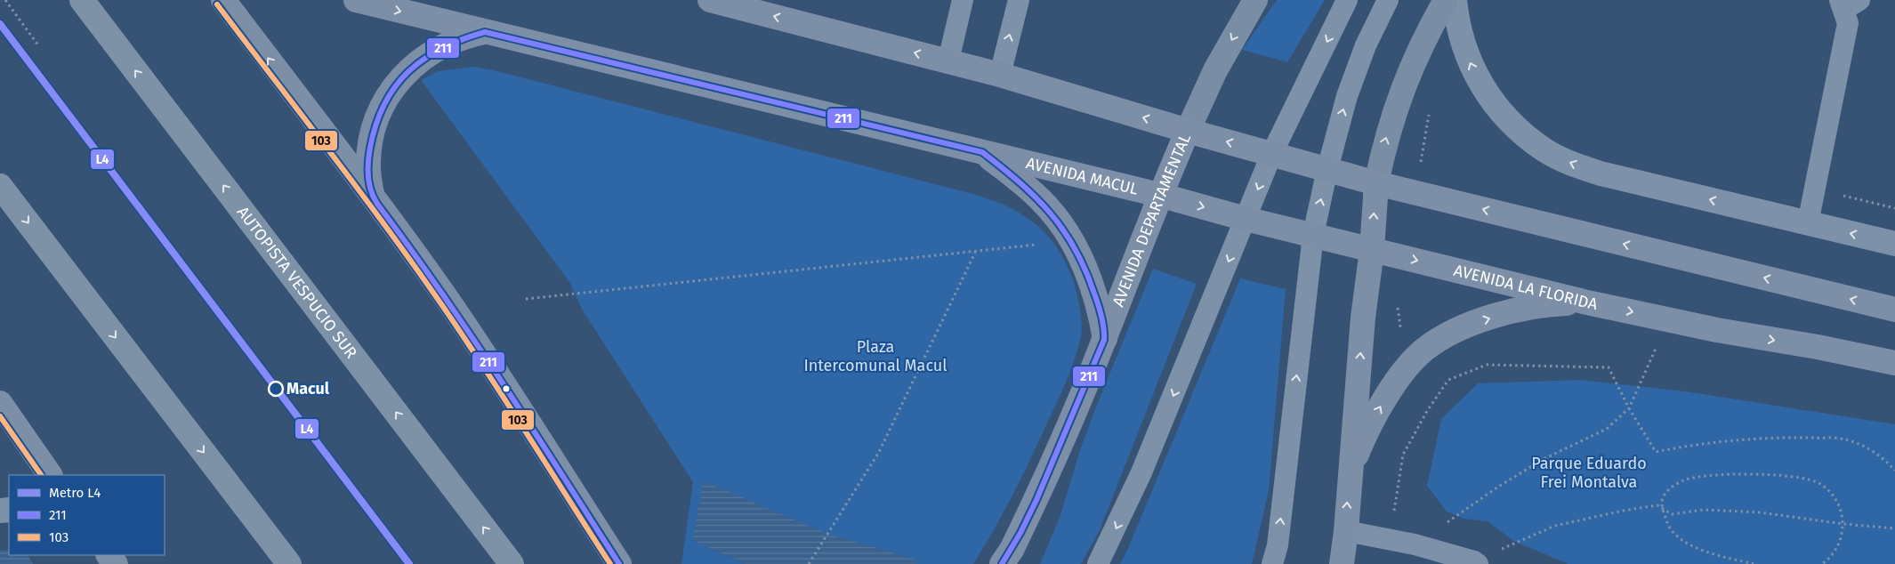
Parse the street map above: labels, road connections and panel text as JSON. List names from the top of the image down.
{
  "streets": {
    "highway": ["AUTOPISTA VESPUCIO SUR"],
    "main road": ["AVENIDA MACUL", "AVENIDA DEPARTAMENTAL", "AVENIDA LA FLORIDA"]
  },
  "crossings": [
    ["AVENIDA MACUL", "AVENIDA DEPARTAMENTAL"],
    ["AVENIDA MACUL", "AVENIDA LA FLORIDA"],
    ["AVENIDA DEPARTAMENTAL", "AVENIDA LA FLORIDA"]
  ],
  "parks": ["Plaza Intercomunal Macul", "Parque Eduardo Frei Montalva"],
  "places": ["Macul"],
  "lines": ["transit line 103", "metro line L4", "transit line 211"],
  "legend": ["Metro L4", "211", "103"]
}
